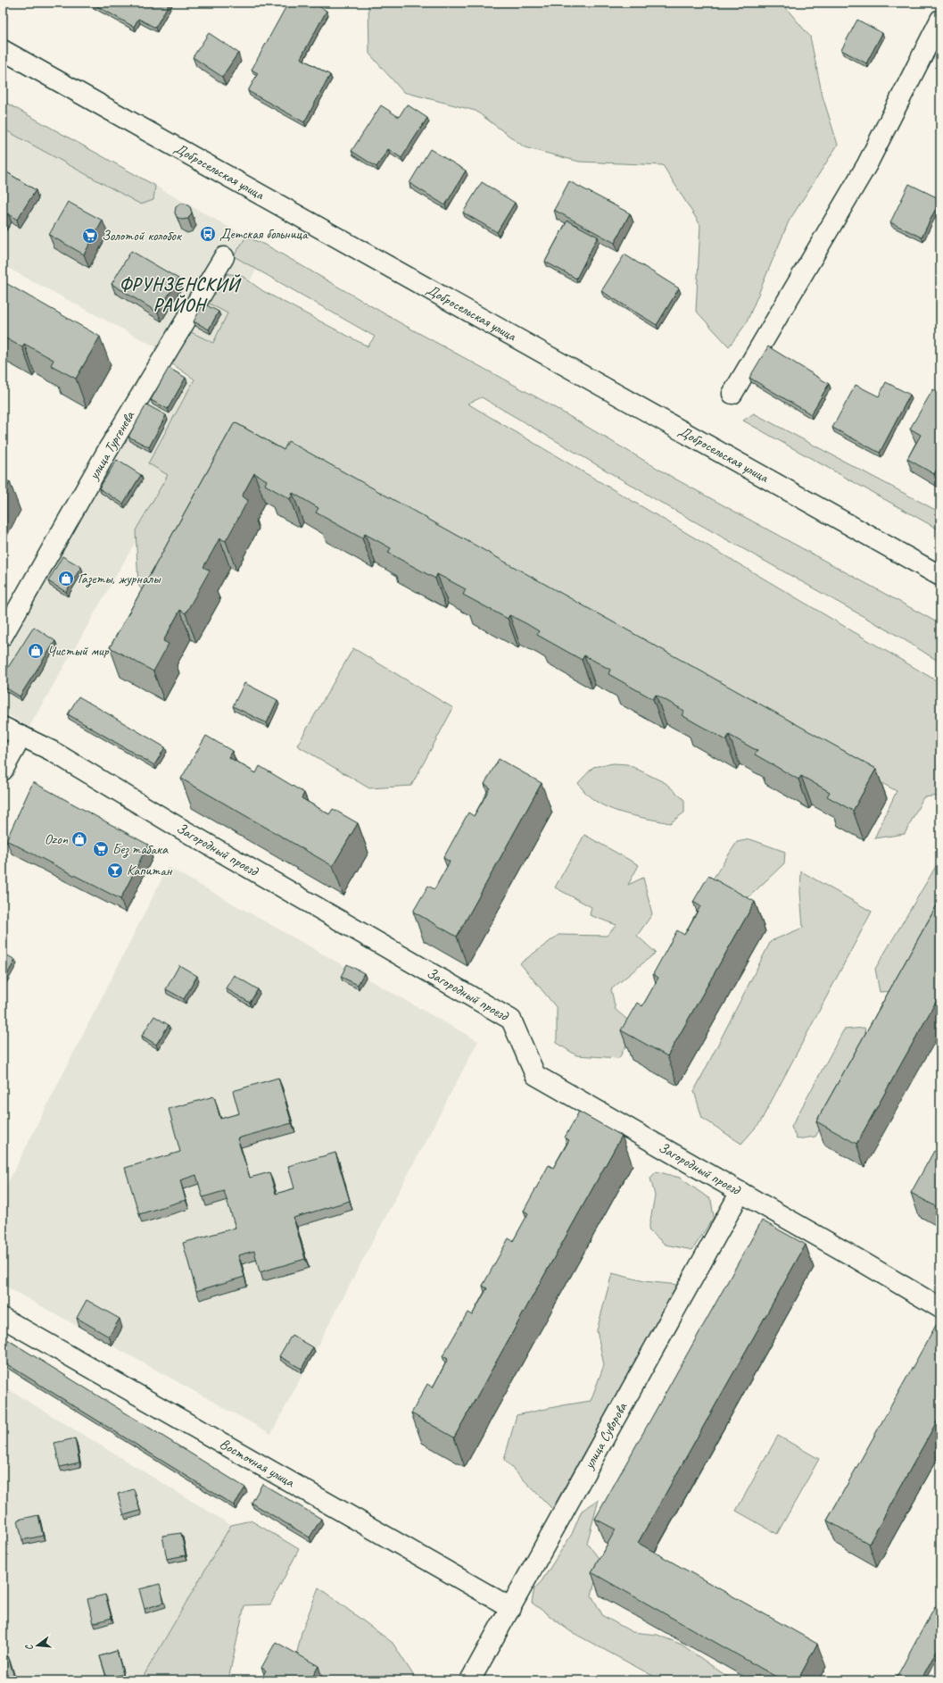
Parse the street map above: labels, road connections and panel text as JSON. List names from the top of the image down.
{
  "streets": {
    "street": [
      "Добросельская улица",
      "улица Тургенева",
      "Загородный проезд",
      "улица Суворова",
      "Восточная улица"
    ]
  },
  "crossings": [
    ["Загородный проезд", "улица Суворова"],
    ["улица Суворова", "Восточная улица"]
  ],
  "districts": ["ФРУНЗЕНСКИЙ РАЙОН"],
  "places": {
    "bus stop": ["Детская больница"],
    "supermarket": ["Золотой колобок", "Без табака"],
    "shop": ["Газеты, журналы", "Чистый мир", "Ozon"],
    "bar": ["Капитан"]
  },
  "north": "left"
}
